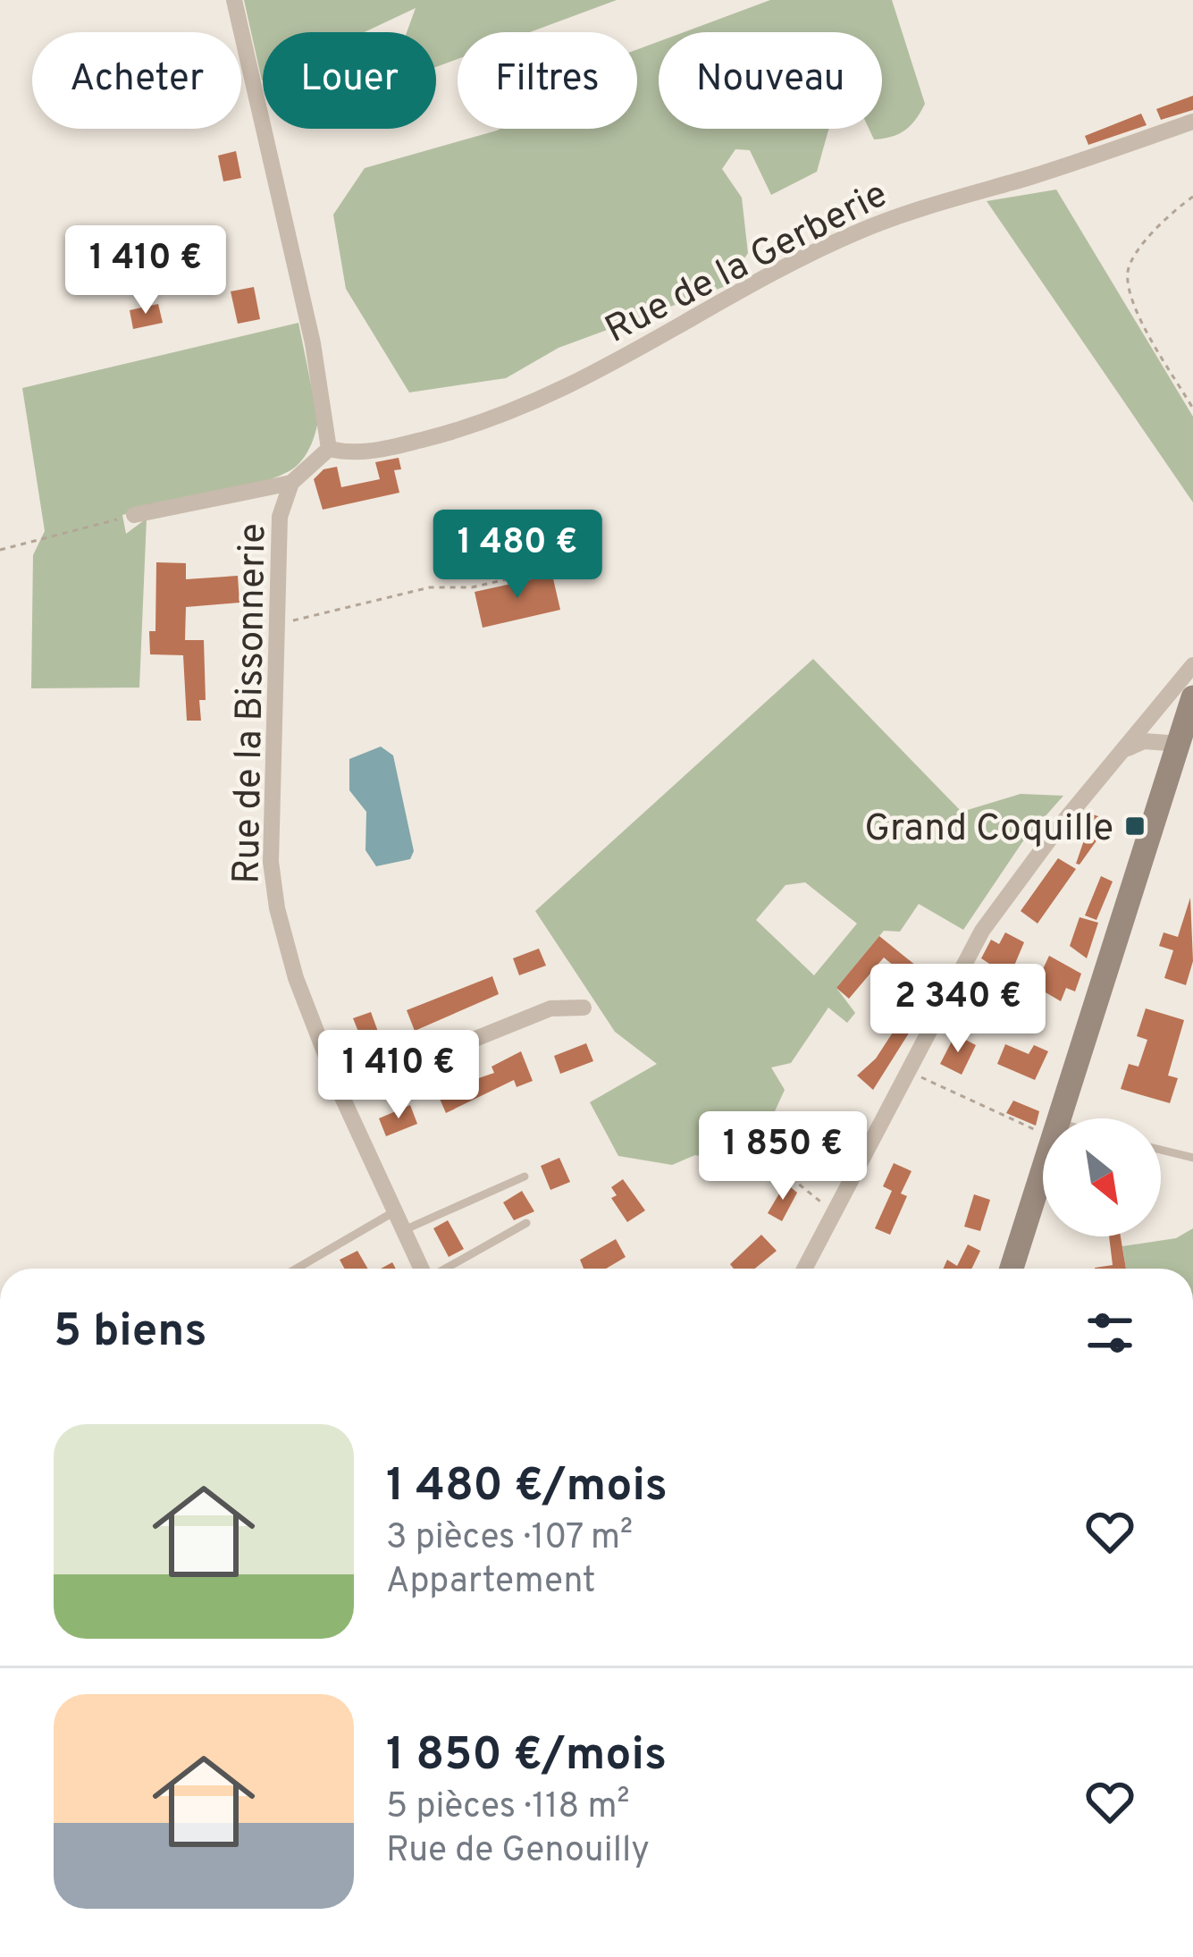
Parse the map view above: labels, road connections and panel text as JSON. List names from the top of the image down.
{
  "streets": {
    "street": ["Rue de la Gerberie", "Rue de la Bissonnerie"]
  },
  "crossings": [
    ["Rue de la Gerberie", "Rue de la Bissonnerie"]
  ],
  "places": {
    "transit": ["Grand Coquille"]
  },
  "north": "bottom right",
  "page": {
    "chip": [
      "Acheter",
      "Louer",
      "Filtres",
      "Nouveau"
    ],
    "price": [
      "1 410 €",
      "1 480 €",
      "2 340 €",
      "1 410 €",
      "1 850 €"
    ],
    "heading": "5 biens",
    "list": [
      {
        "name": "1 480 €/mois",
        "note": "3 pièces · 107 m² · Appartement"
      },
      {
        "name": "1 850 €/mois",
        "note": "5 pièces · 118 m² · Rue de Genouilly"
      }
    ]
  }
}
